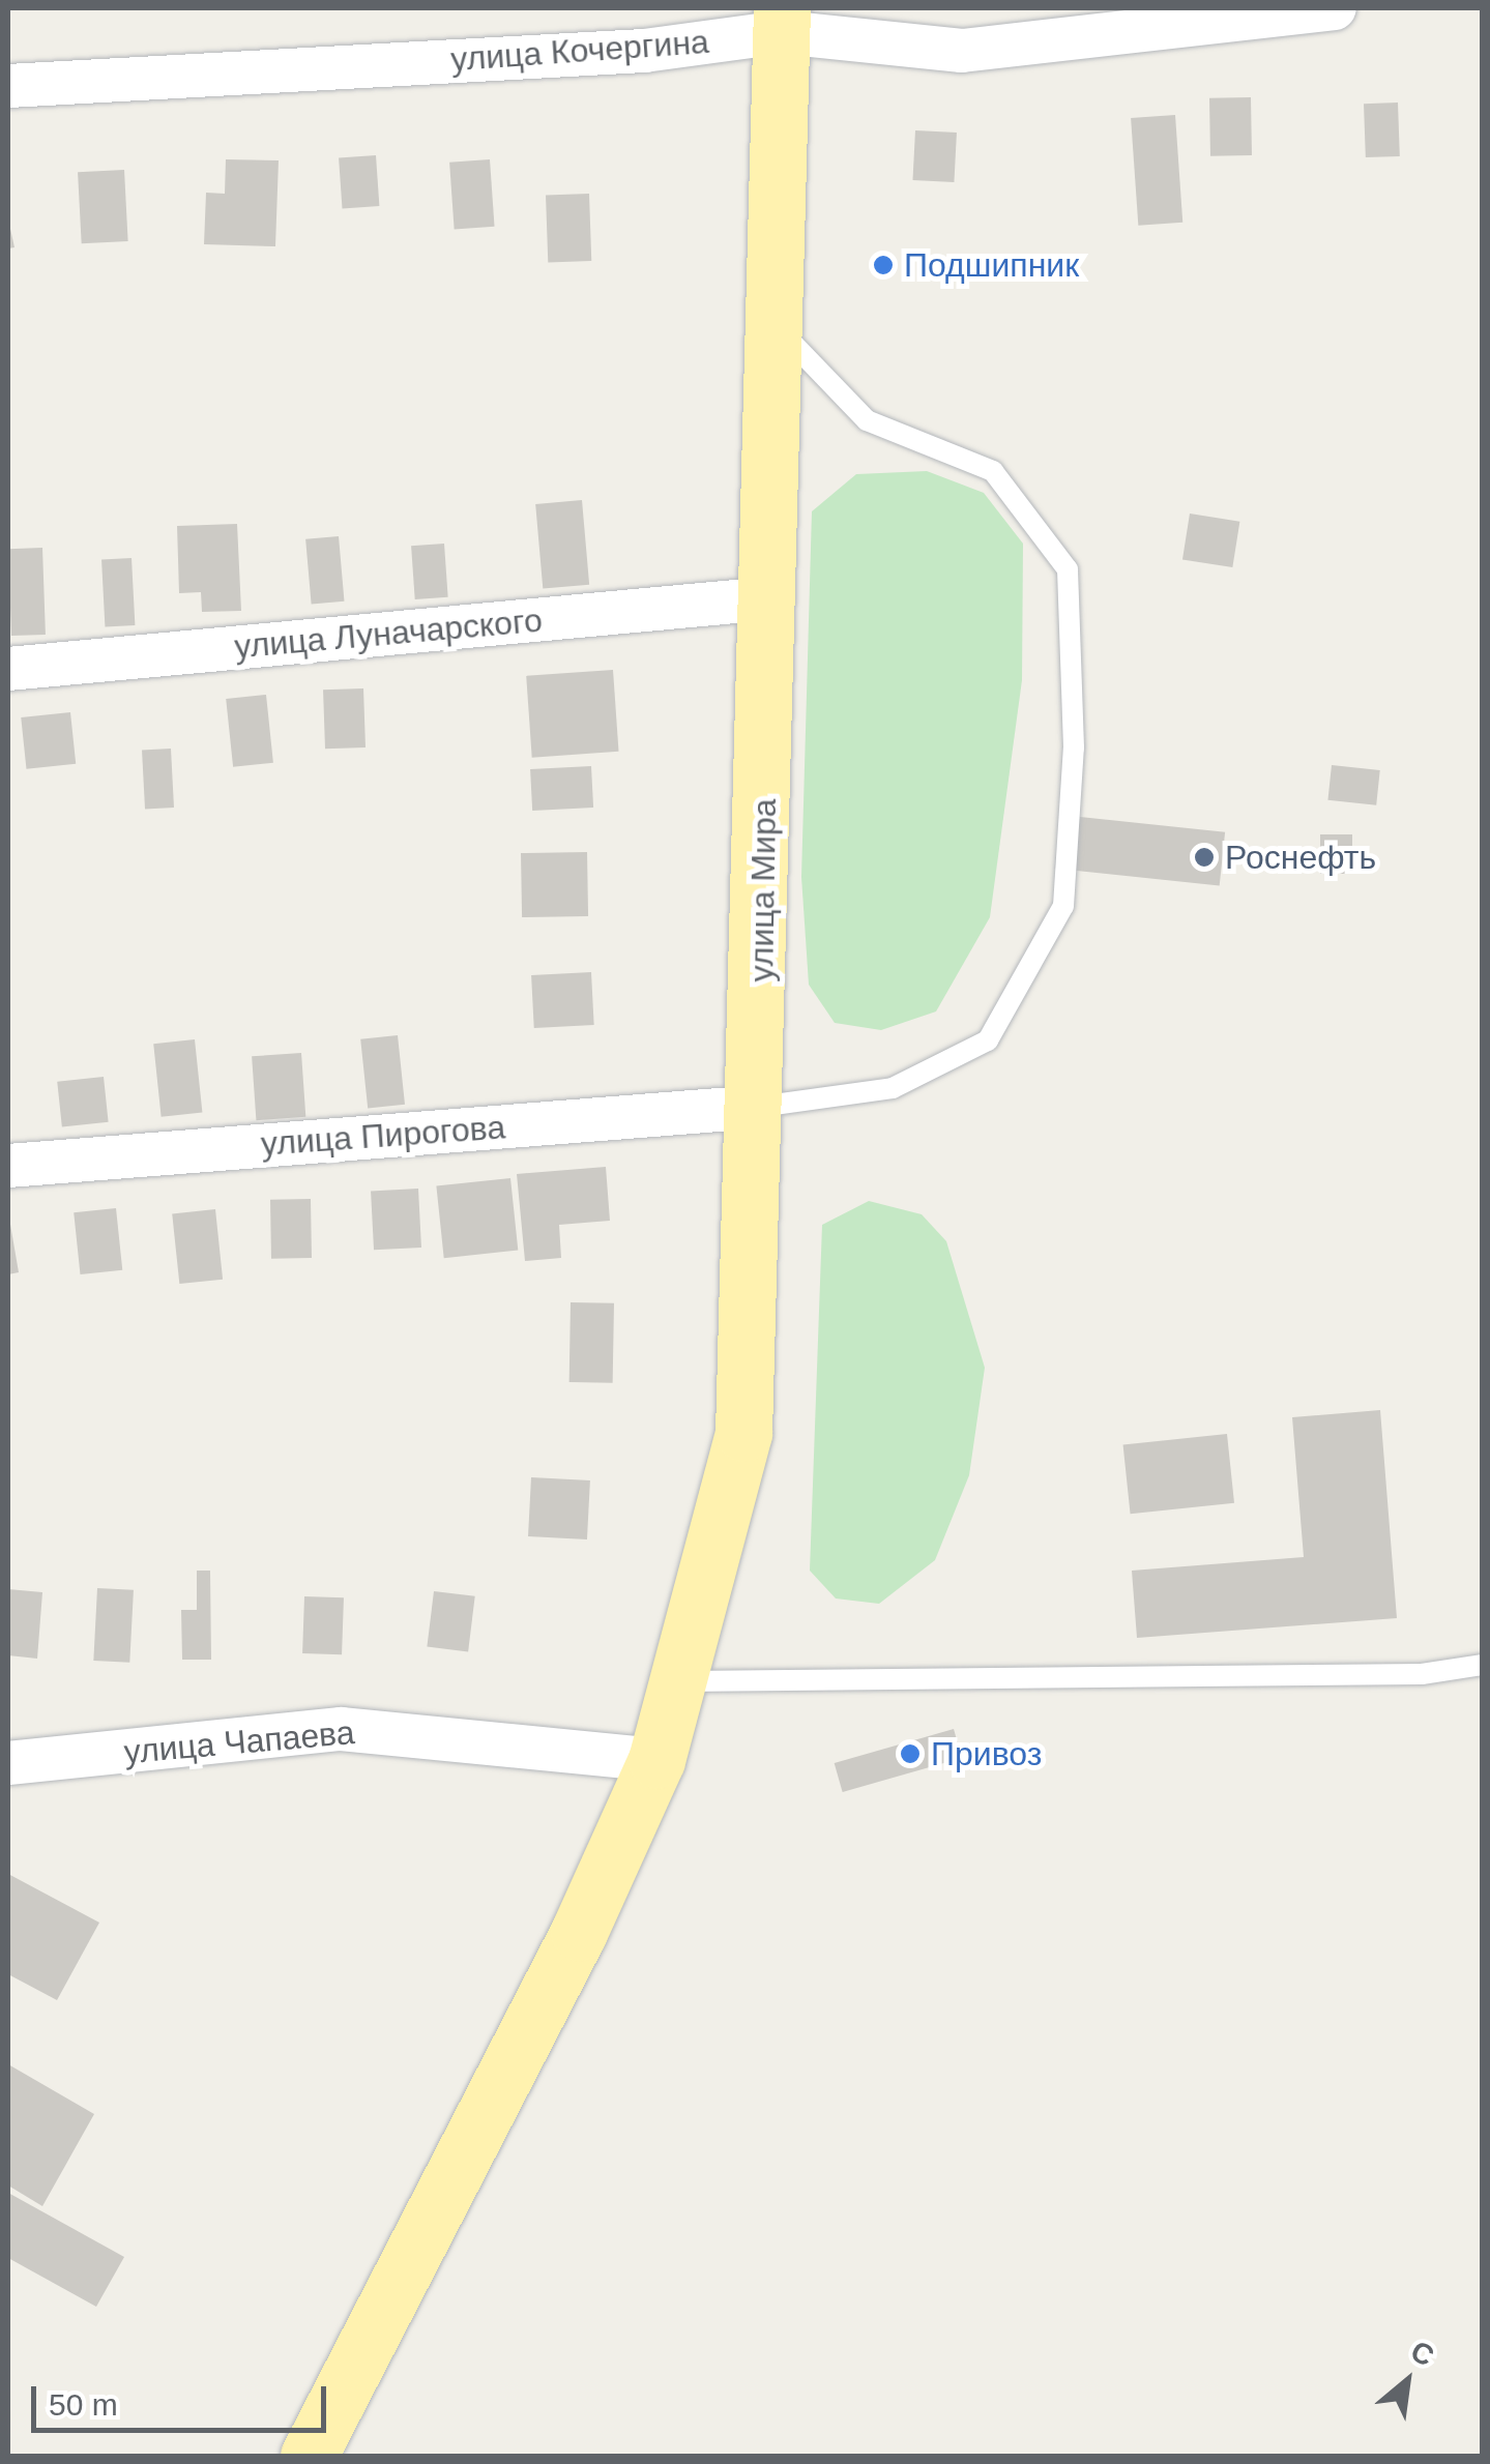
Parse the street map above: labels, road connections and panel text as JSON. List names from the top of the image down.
{
  "streets": {
    "main road": ["улица Мира"],
    "street": [
      "улица Кочергина",
      "улица Луначарского",
      "улица Пирогова",
      "улица Чапаева"
    ]
  },
  "crossings": [
    ["улица Кочергина", "улица Мира"],
    ["улица Луначарского", "улица Мира"],
    ["улица Мира", "улица Пирогова"],
    ["улица Мира", "улица Чапаева"]
  ],
  "places": ["Подшипник", "Роснефть", "Привоз"],
  "scale_bar": "50 m",
  "north": "top right"
}
